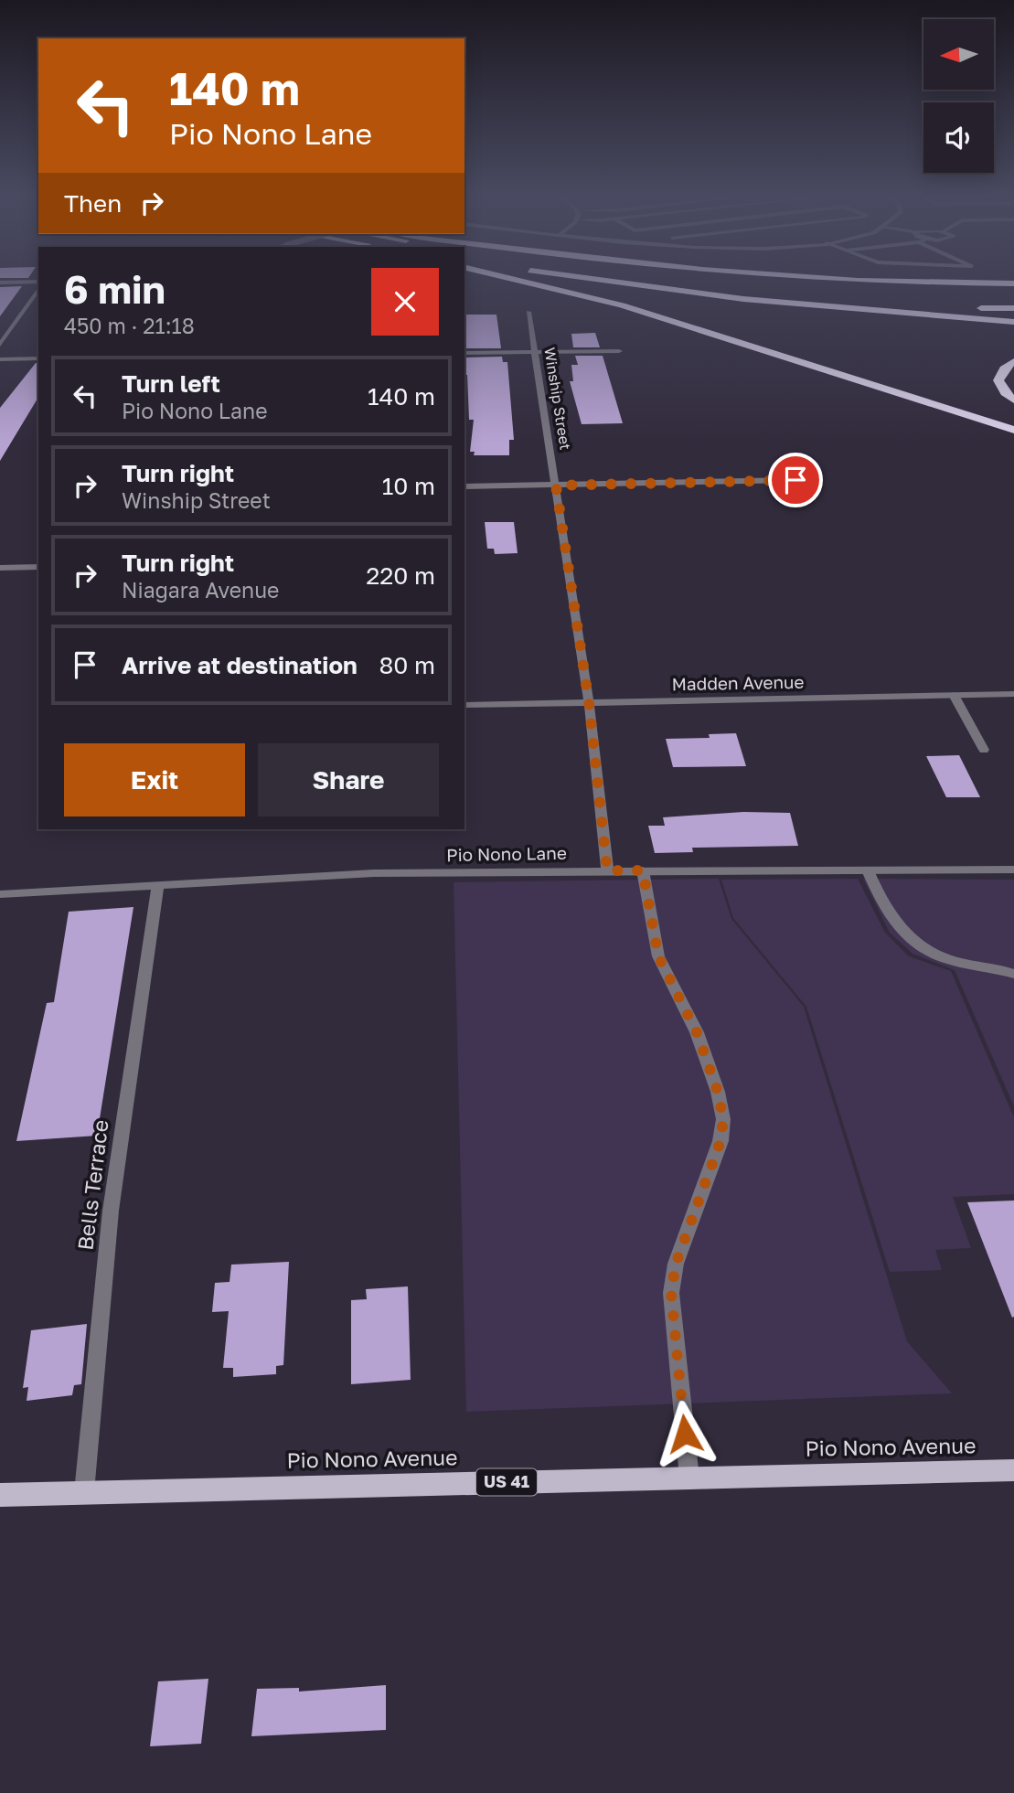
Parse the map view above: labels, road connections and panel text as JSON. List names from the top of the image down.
{
  "streets": {
    "main road": ["Pio Nono Avenue", "US 41"],
    "street": [
      "Winship Street",
      "Madden Avenue",
      "Pio Nono Lane",
      "Bells Terrace"
    ]
  },
  "crossings": [
    ["Winship Street", "Madden Avenue"],
    ["Winship Street", "Pio Nono Lane"],
    ["Pio Nono Lane", "Bells Terrace"],
    ["Bells Terrace", "Pio Nono Avenue"]
  ],
  "north": "left",
  "page": {
    "turn": ["140 m", "Pio Nono Lane"],
    "then": "Then",
    "heading": ["6 min", "450 m · 21:18"],
    "list": [
      {
        "name": "Turn left",
        "note": "Pio Nono Lane",
        "value": "140 m"
      },
      {
        "name": "Turn right",
        "note": "Winship Street",
        "value": "10 m"
      },
      {
        "name": "Turn right",
        "note": "Niagara Avenue",
        "value": "220 m"
      },
      {
        "name": "Arrive at destination",
        "value": "80 m"
      }
    ],
    "buttons": ["Exit", "Share"]
  }
}
